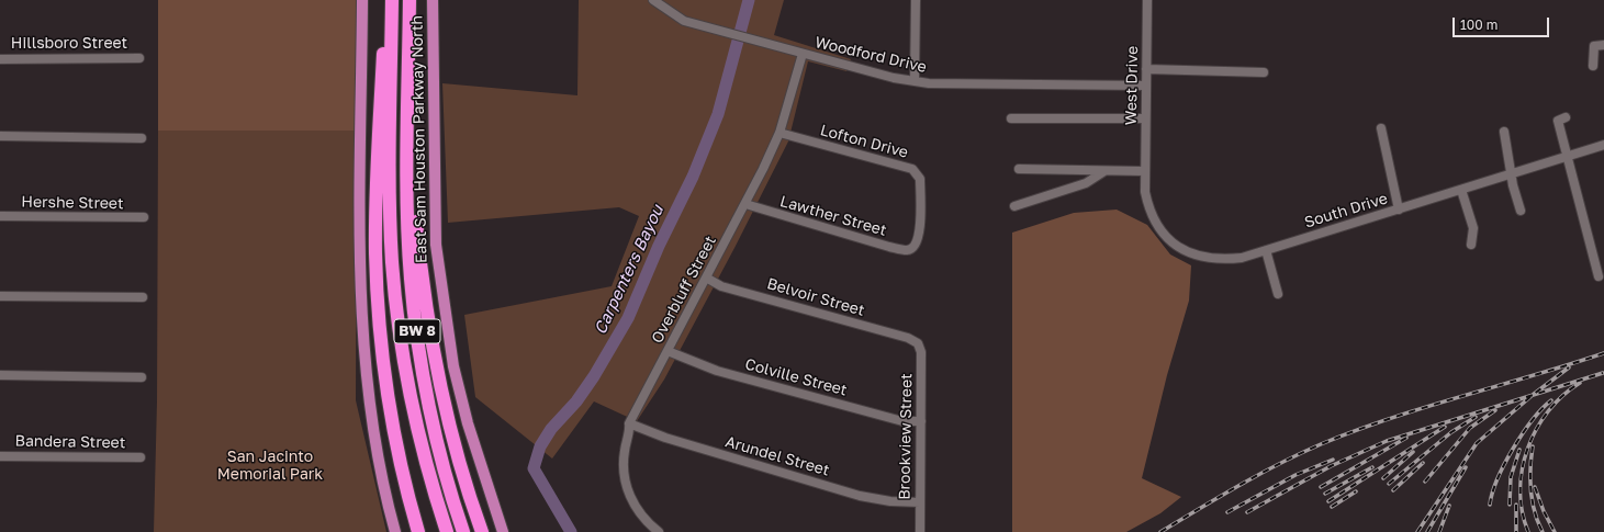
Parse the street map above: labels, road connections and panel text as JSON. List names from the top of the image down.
{
  "streets": {
    "highway": ["East Sam Houston Parkway North", "BW 8"],
    "street": [
      "Hillsboro Street",
      "Woodford Drive",
      "West Drive",
      "Lofton Drive",
      "Hershe Street",
      "South Drive",
      "Lawther Street",
      "Overbluff Street",
      "Belvoir Street",
      "Colville Street",
      "Brookview Street",
      "Bandera Street",
      "Arundel Street"
    ]
  },
  "crossings": [
    ["Woodford Drive", "West Drive"],
    ["Woodford Drive", "Overbluff Street"],
    ["West Drive", "South Drive"],
    ["Lofton Drive", "Lawther Street"],
    ["Lofton Drive", "Overbluff Street"],
    ["Lawther Street", "Overbluff Street"],
    ["Overbluff Street", "Belvoir Street"],
    ["Overbluff Street", "Colville Street"],
    ["Overbluff Street", "Arundel Street"],
    ["Belvoir Street", "Brookview Street"],
    ["Colville Street", "Brookview Street"],
    ["Brookview Street", "Arundel Street"]
  ],
  "water": ["Carpenters Bayou"],
  "parks": ["San Jacinto Memorial Park"],
  "scale_bar": "100 m"
}
